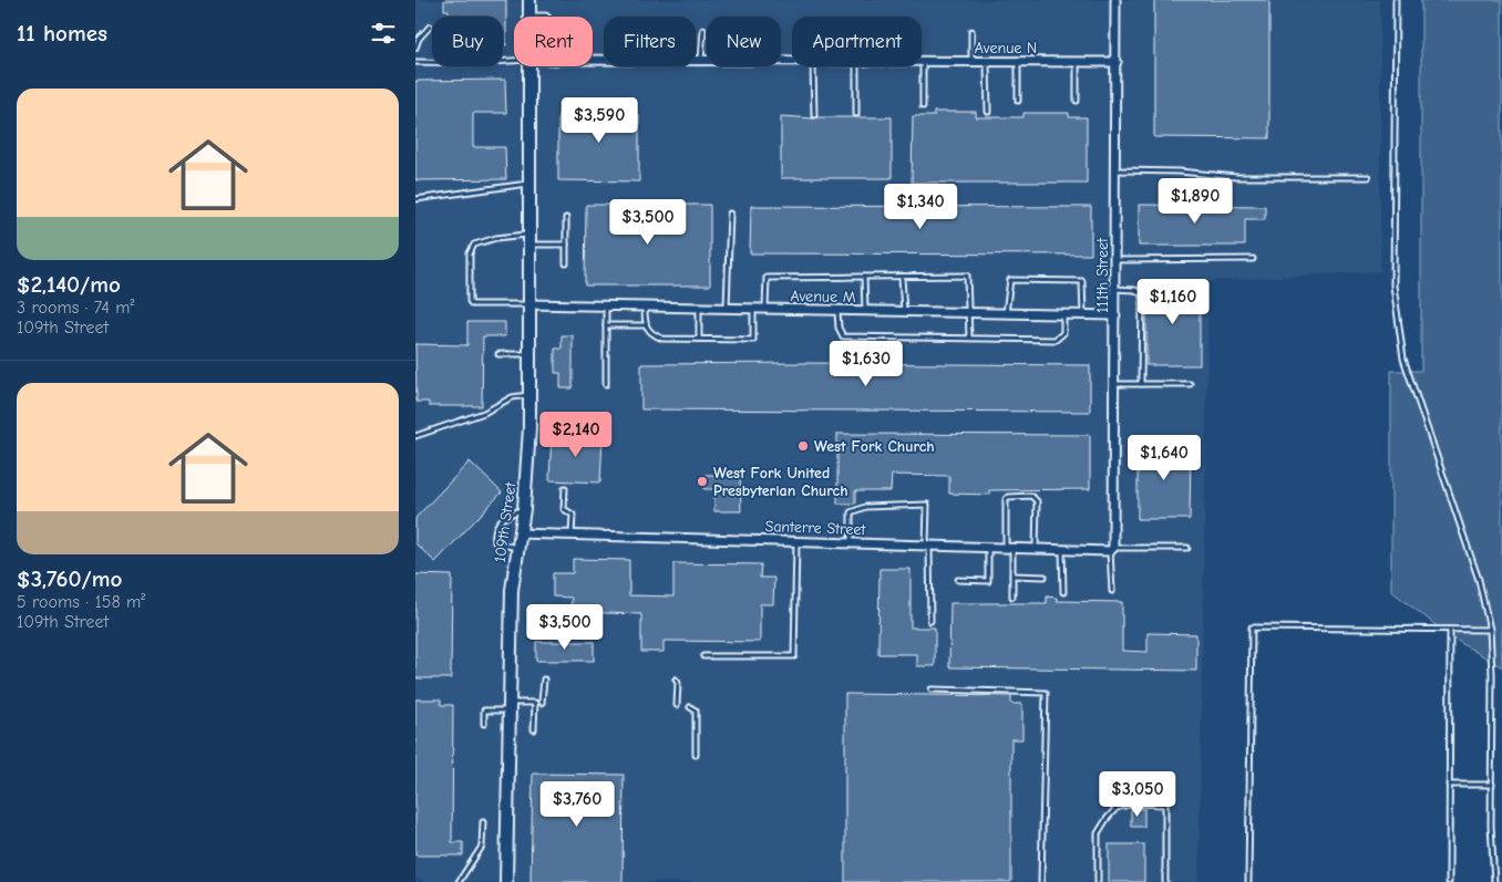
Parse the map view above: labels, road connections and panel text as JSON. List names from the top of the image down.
{
  "streets": {
    "street": [
      "Avenue N",
      "111th Street",
      "Avenue M",
      "109th Street",
      "Santerre Street"
    ]
  },
  "crossings": [
    ["Avenue N", "111th Street"],
    ["111th Street", "Avenue M"],
    ["111th Street", "Santerre Street"],
    ["Avenue M", "109th Street"],
    ["109th Street", "Santerre Street"]
  ],
  "places": ["West Fork Church", "West Fork United Presbyterian Church"],
  "page": {
    "heading": "11 homes",
    "chip": [
      "Buy",
      "Rent",
      "Filters",
      "New",
      "Apartment"
    ],
    "list": [
      {
        "name": "$2,140/mo",
        "note": "3 rooms · 74 m² · 109th Street"
      },
      {
        "name": "$3,760/mo",
        "note": "5 rooms · 158 m² · 109th Street"
      }
    ],
    "price": [
      "$3,590",
      "$1,890",
      "$1,340",
      "$3,500",
      "$1,160",
      "$1,630",
      "$2,140",
      "$1,640",
      "$3,500",
      "$3,050",
      "$3,760"
    ]
  }
}
